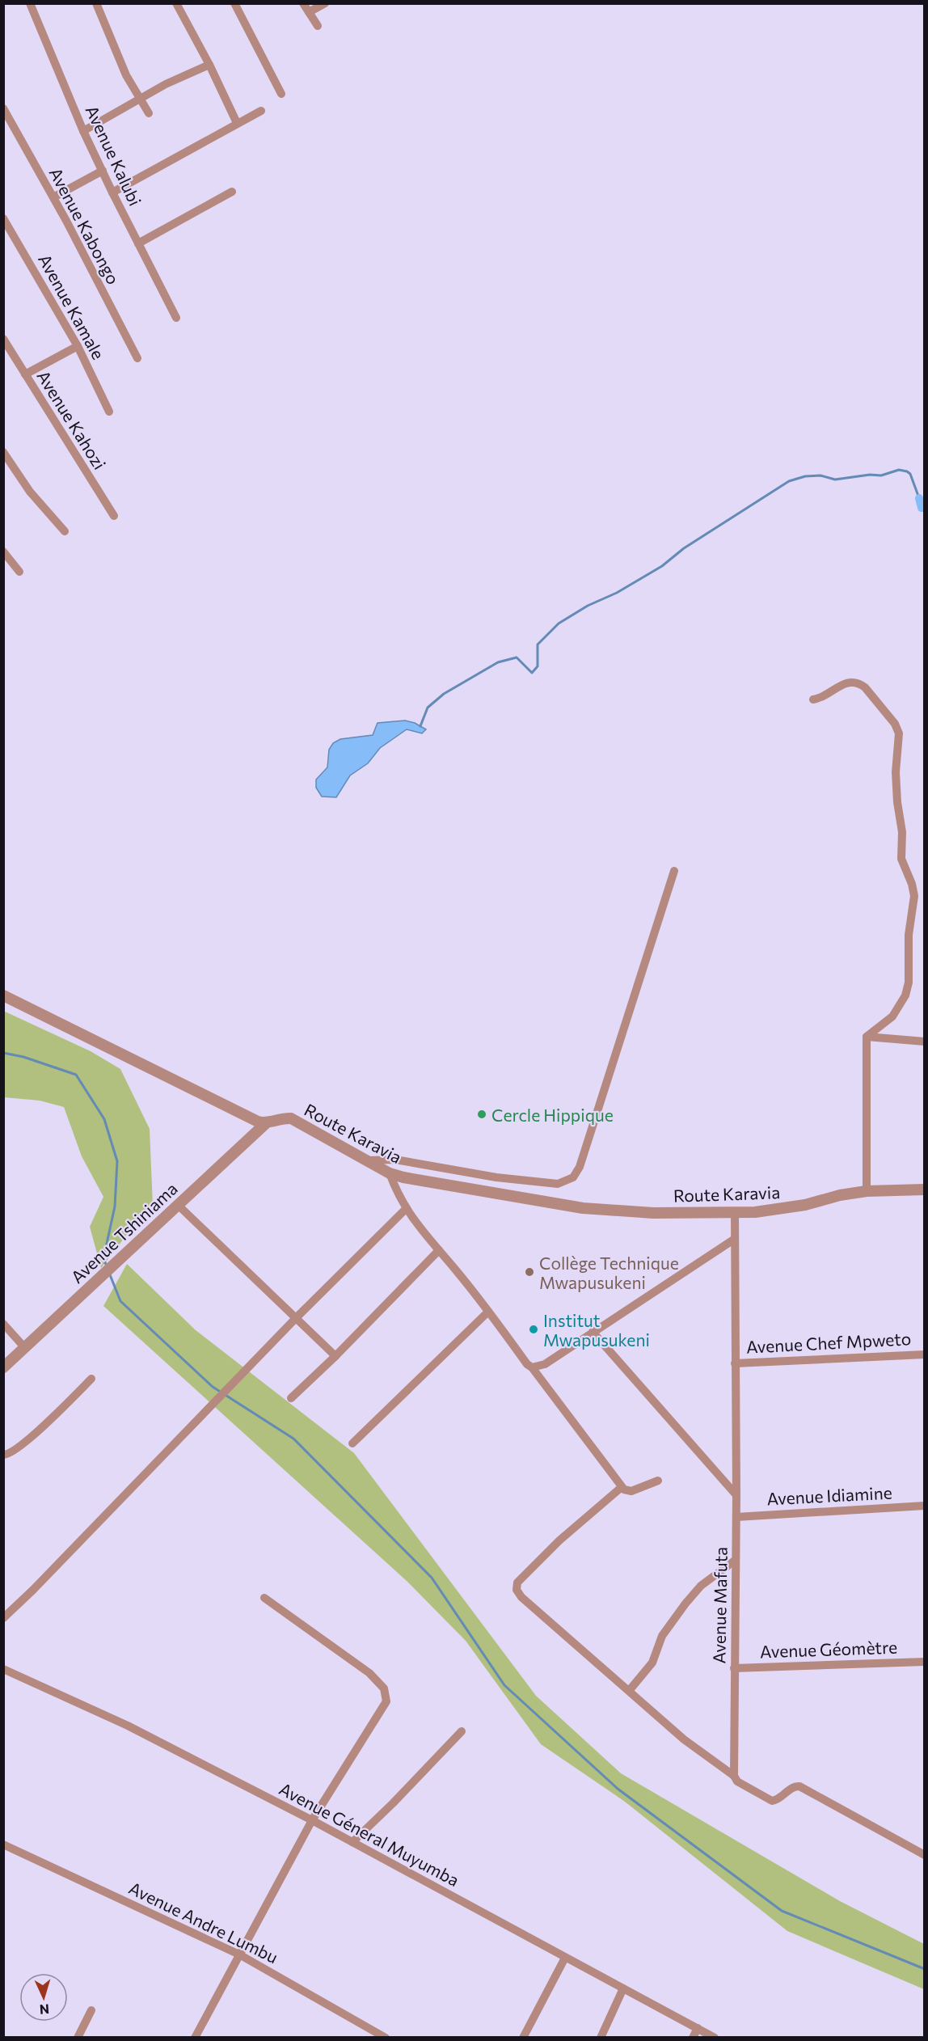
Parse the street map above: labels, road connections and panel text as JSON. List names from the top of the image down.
{
  "streets": {
    "street": [
      "Avenue Kalubi",
      "Avenue Kabongo",
      "Avenue Kamale",
      "Avenue Kahozi",
      "Route Karavia",
      "Avenue Tshiniama",
      "Avenue Chef Mpweto",
      "Avenue Idiamine",
      "Avenue Mafuta",
      "Avenue Géomètre",
      "Avenue Géneral Muyumba",
      "Avenue Andre Lumbu"
    ]
  },
  "crossings": [
    ["Route Karavia", "Avenue Tshiniama"],
    ["Route Karavia", "Avenue Mafuta"],
    ["Avenue Chef Mpweto", "Avenue Mafuta"],
    ["Avenue Idiamine", "Avenue Mafuta"],
    ["Avenue Mafuta", "Avenue Géomètre"]
  ],
  "places": ["Cercle Hippique", "Collège Technique Mwapusukeni", "Institut Mwapusukeni"],
  "north": "bottom"
}
